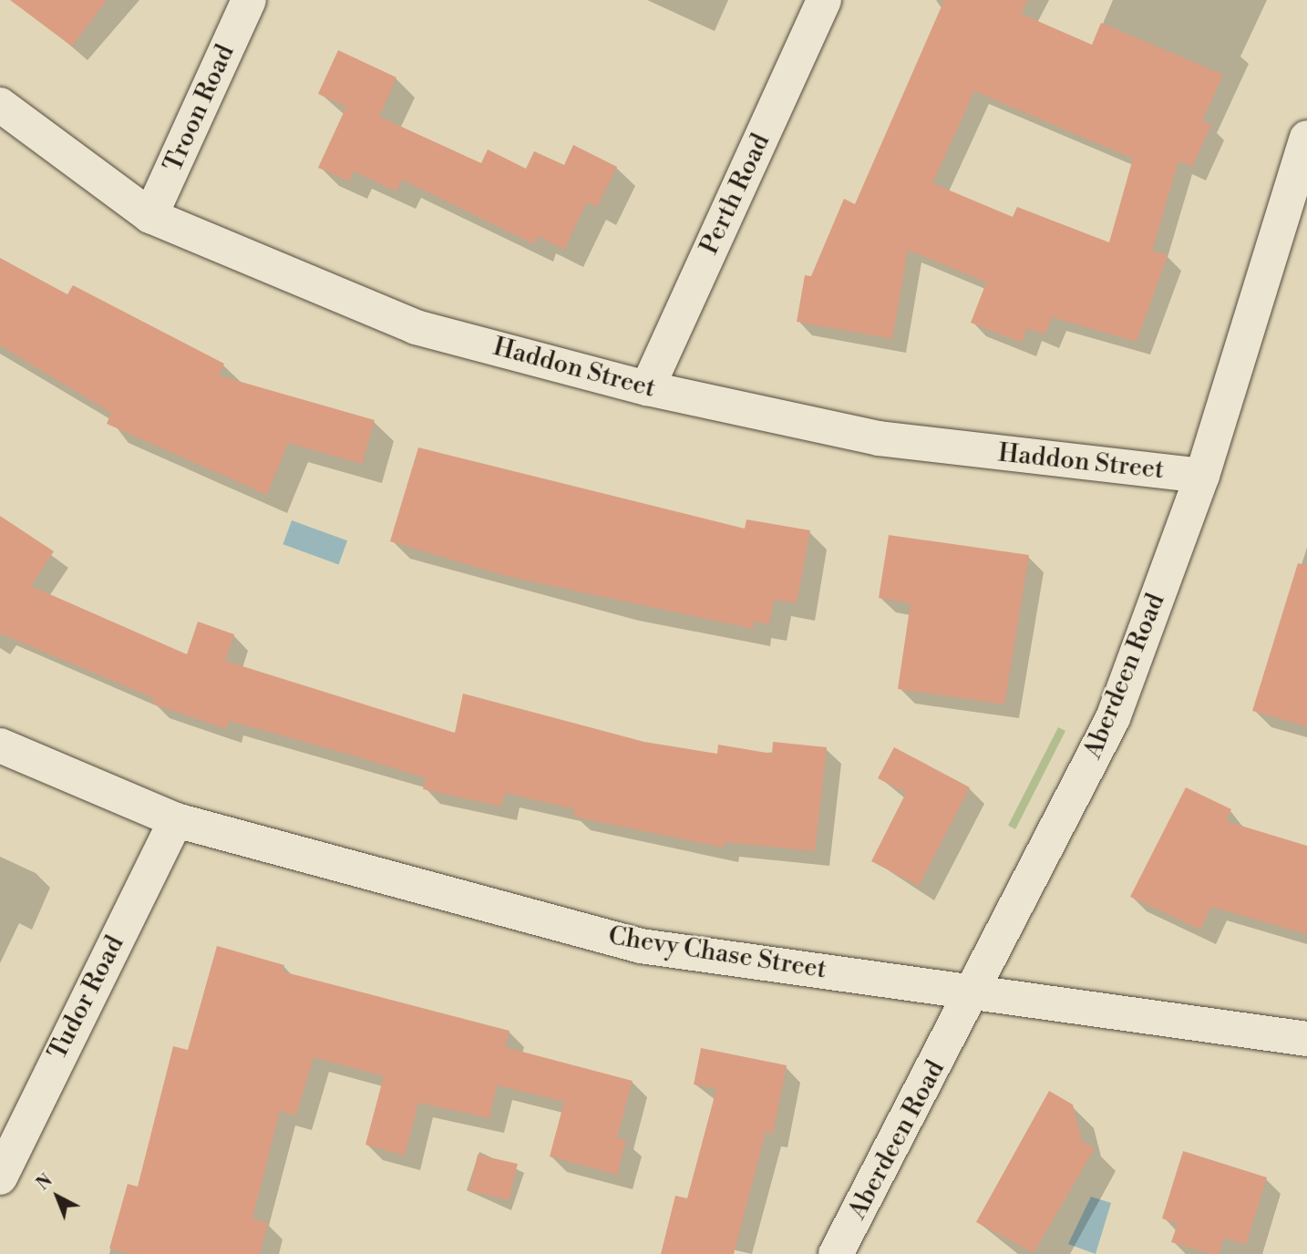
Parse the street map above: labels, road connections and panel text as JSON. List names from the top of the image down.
{
  "streets": {
    "street": [
      "Troon Road",
      "Perth Road",
      "Haddon Street",
      "Aberdeen Road",
      "Chevy Chase Street",
      "Tudor Road"
    ]
  },
  "crossings": [
    ["Troon Road", "Haddon Street"],
    ["Perth Road", "Haddon Street"],
    ["Haddon Street", "Aberdeen Road"],
    ["Aberdeen Road", "Chevy Chase Street"],
    ["Chevy Chase Street", "Tudor Road"]
  ],
  "north": "top left"
}
